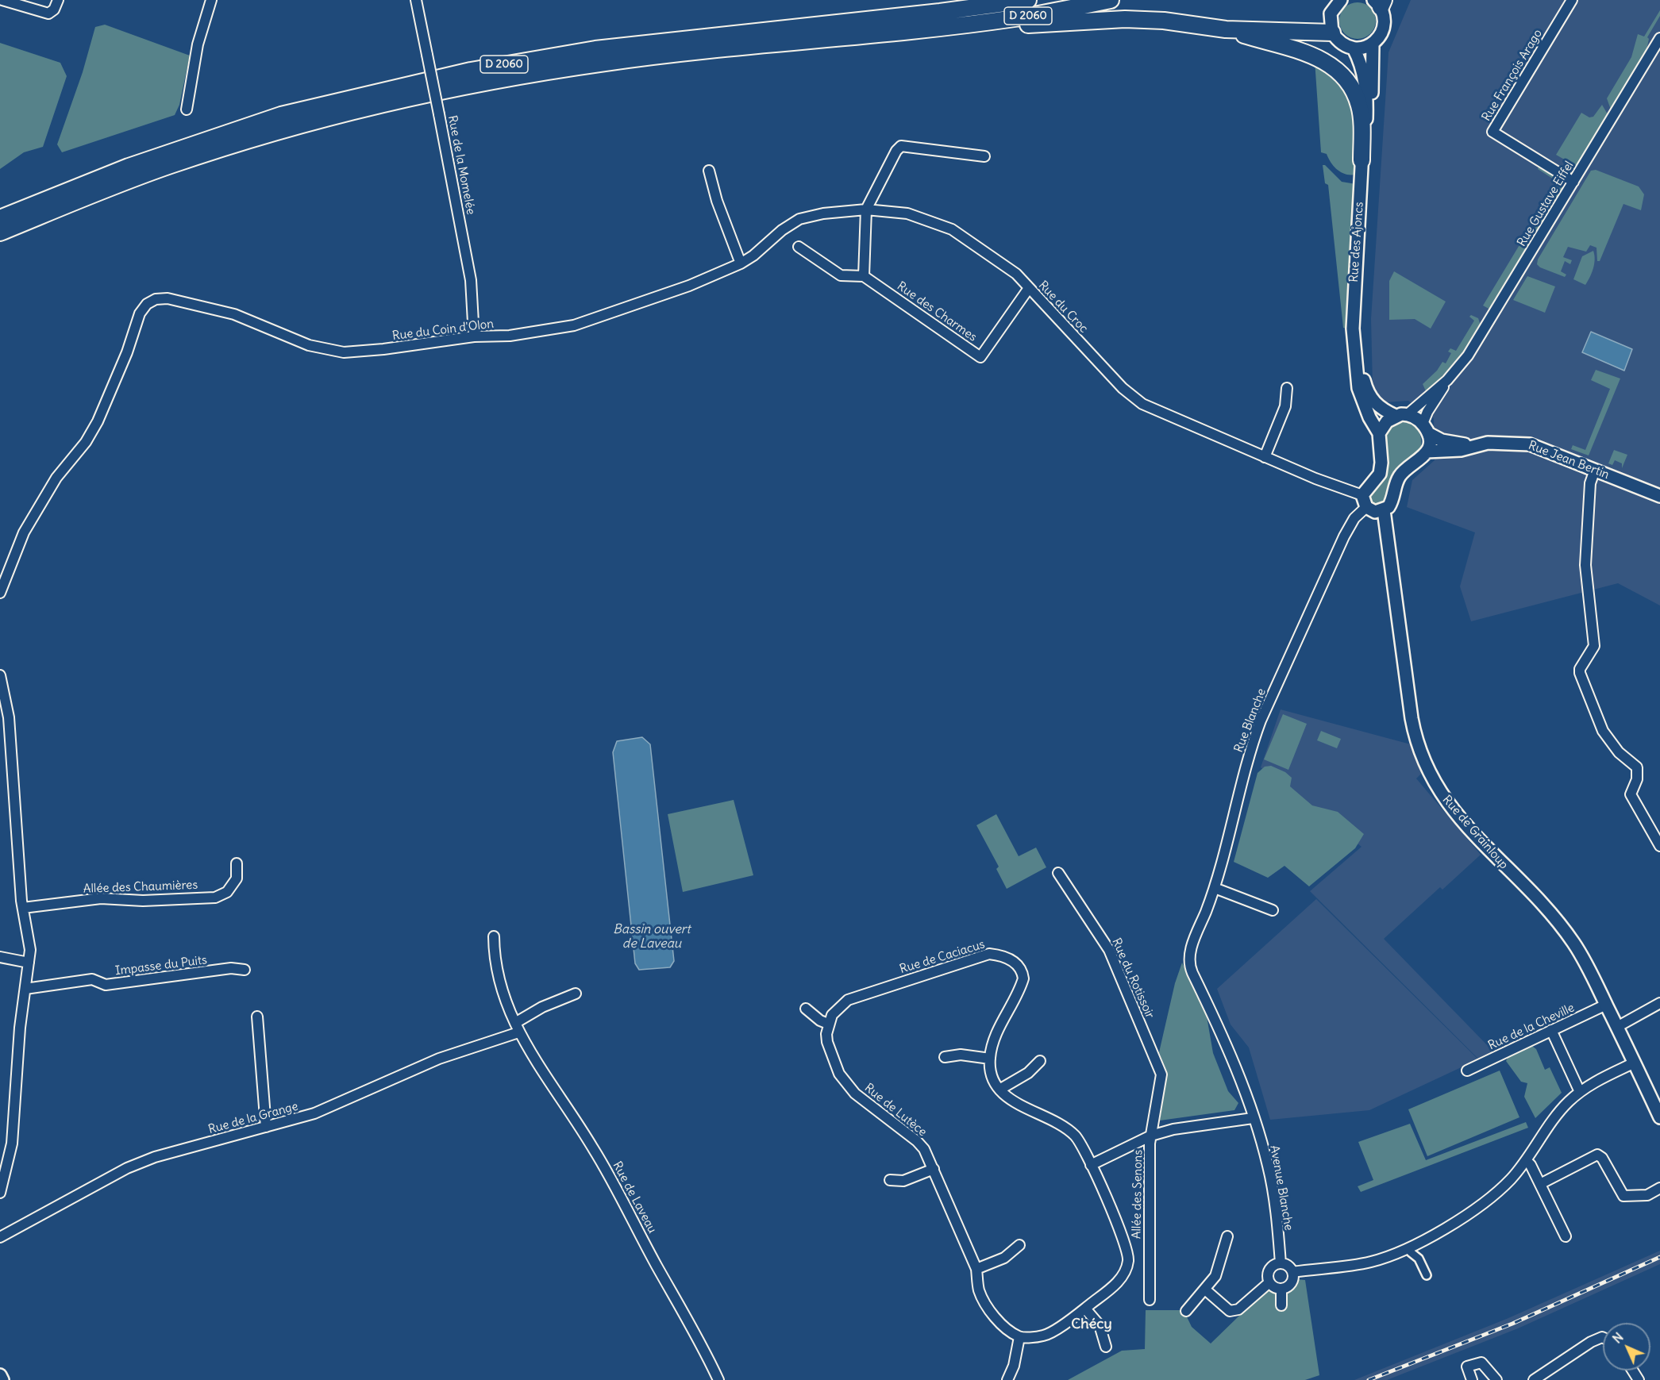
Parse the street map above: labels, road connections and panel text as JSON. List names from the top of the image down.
{
  "streets": {
    "highway": ["D 2060"],
    "street": [
      "Rue François Arago",
      "Rue de la Momelée",
      "Rue Gustave Eiffel",
      "Rue des Ajoncs",
      "Rue du Croc",
      "Rue des Charmes",
      "Rue du Coin d'Olon",
      "Rue Jean Bertin",
      "Rue Blanche",
      "Rue de Grainloup",
      "Allée des Chaumières",
      "Rue de Caciacus",
      "Impasse du Puits",
      "Rue du Rotissoir",
      "Rue de la Cheville",
      "Rue de Lutèce",
      "Rue de la Grange",
      "Avenue Blanche",
      "Allée des Senons",
      "Rue de Laveau"
    ]
  },
  "crossings": [
    ["Rue François Arago", "Rue Gustave Eiffel"],
    ["Rue de la Momelée", "Rue du Coin d'Olon"],
    ["Rue Gustave Eiffel", "Rue Jean Bertin"],
    ["Rue du Croc", "Rue des Charmes"],
    ["Rue du Croc", "Rue du Coin d'Olon"],
    ["Rue Blanche", "Avenue Blanche"],
    ["Rue de Grainloup", "Rue de la Cheville"],
    ["Rue de Caciacus", "Rue de Lutèce"],
    ["Rue du Rotissoir", "Allée des Senons"],
    ["Rue de la Grange", "Rue de Laveau"],
    ["Avenue Blanche", "Allée des Senons"]
  ],
  "districts": ["Chécy"],
  "water": ["Bassin ouvert de Laveau"],
  "north": "top left"
}
